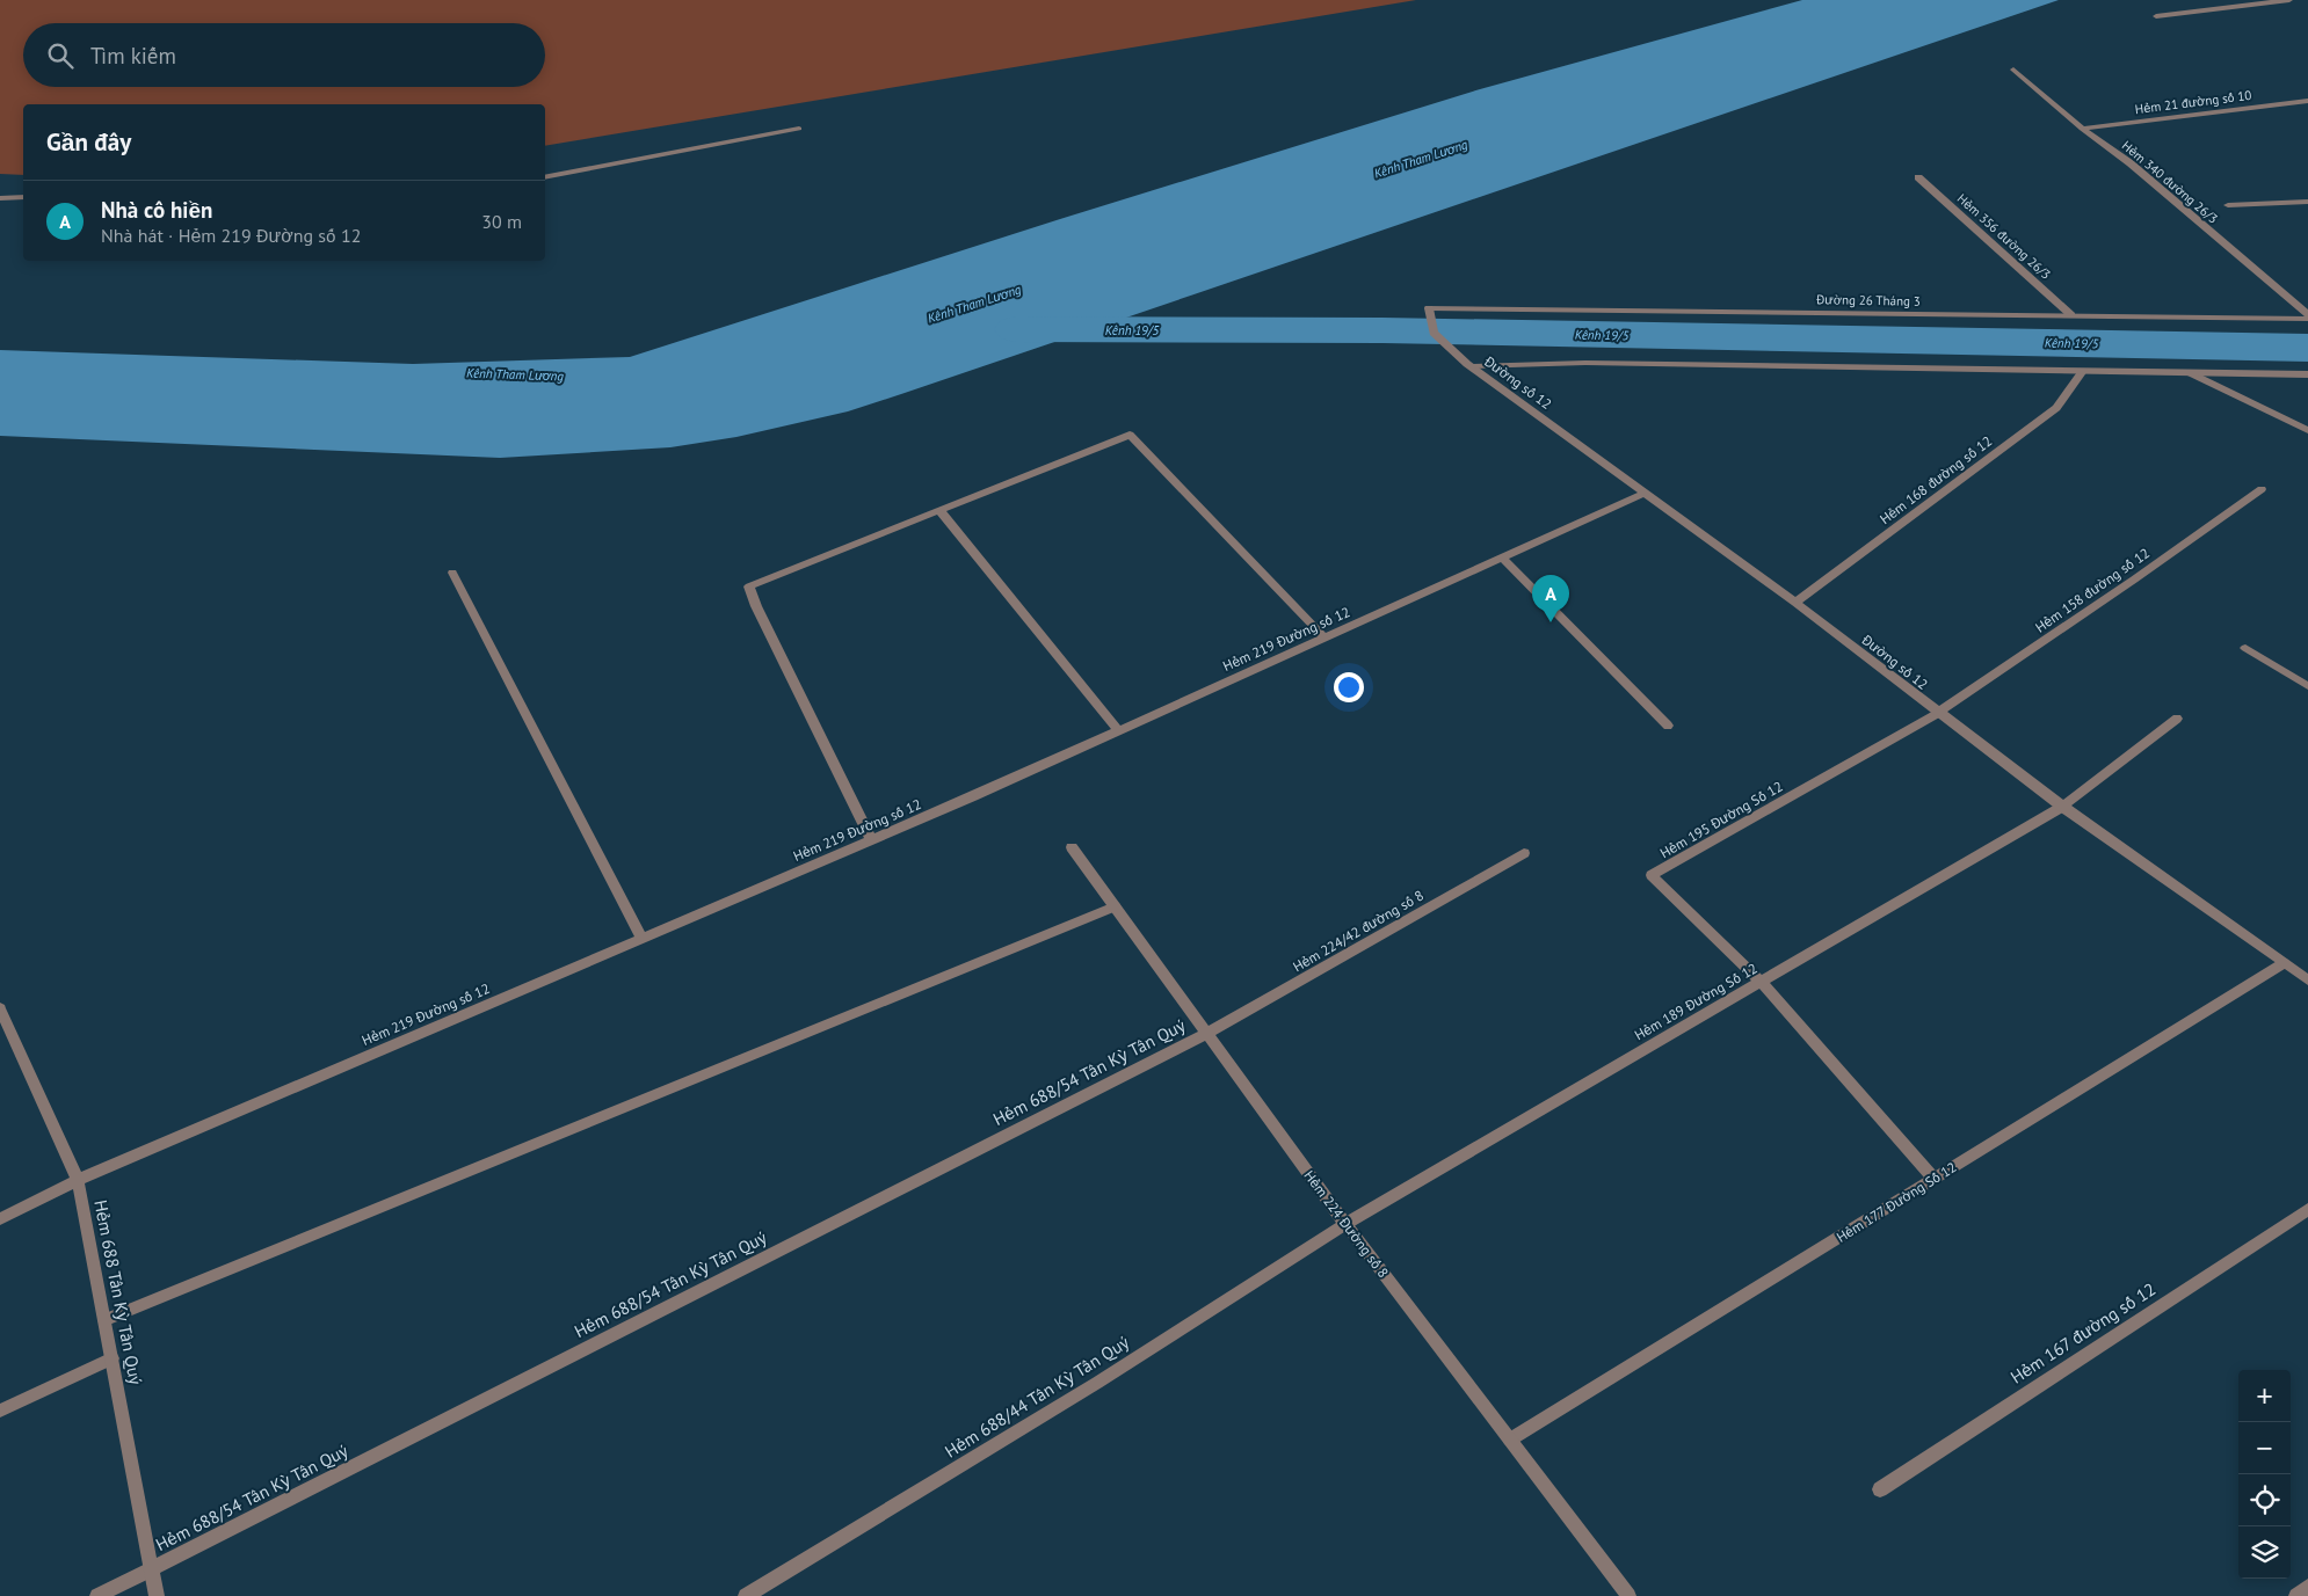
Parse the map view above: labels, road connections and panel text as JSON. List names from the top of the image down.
{
  "streets": {
    "street": [
      "Hẻm 21 đường số 10",
      "Hẻm 340 đường 26/3",
      "Hẻm 356 đường 26/3",
      "Đường 26 Tháng 3",
      "Đường số 12",
      "Hẻm 168 đường số 12",
      "Hẻm 158 đường số 12",
      "Hẻm 219 Đường số 12",
      "Hẻm 195 Đường Số 12",
      "Hẻm 224/42 đường số 8",
      "Hẻm 189 Đường Số 12",
      "Hẻm 688/54 Tân Kỳ Tân Quý",
      "Hẻm 177 Đường Số 12",
      "Hẻm 224 Đường số 8",
      "Hẻm 688 Tân Kỳ Tân Quý",
      "Hẻm 167 đường số 12",
      "Hẻm 688/44 Tân Kỳ Tân Quý"
    ]
  },
  "crossings": [
    ["Hẻm 21 đường số 10", "Hẻm 340 đường 26/3"],
    ["Hẻm 340 đường 26/3", "Đường 26 Tháng 3"],
    ["Hẻm 356 đường 26/3", "Đường 26 Tháng 3"],
    ["Đường 26 Tháng 3", "Đường số 12"],
    ["Đường số 12", "Hẻm 168 đường số 12"],
    ["Đường số 12", "Hẻm 158 đường số 12"],
    ["Đường số 12", "Hẻm 219 Đường số 12"],
    ["Đường số 12", "Hẻm 195 Đường Số 12"],
    ["Đường số 12", "Hẻm 189 Đường Số 12"],
    ["Đường số 12", "Hẻm 177 Đường Số 12"],
    ["Hẻm 158 đường số 12", "Hẻm 195 Đường Số 12"],
    ["Hẻm 219 Đường số 12", "Hẻm 688 Tân Kỳ Tân Quý"],
    ["Hẻm 195 Đường Số 12", "Hẻm 189 Đường Số 12"],
    ["Hẻm 224/42 đường số 8", "Hẻm 688/54 Tân Kỳ Tân Quý"],
    ["Hẻm 224/42 đường số 8", "Hẻm 224 Đường số 8"],
    ["Hẻm 189 Đường Số 12", "Hẻm 224 Đường số 8"],
    ["Hẻm 189 Đường Số 12", "Hẻm 688/44 Tân Kỳ Tân Quý"],
    ["Hẻm 688/54 Tân Kỳ Tân Quý", "Hẻm 224 Đường số 8"],
    ["Hẻm 688/54 Tân Kỳ Tân Quý", "Hẻm 688 Tân Kỳ Tân Quý"],
    ["Hẻm 177 Đường Số 12", "Hẻm 224 Đường số 8"],
    ["Hẻm 224 Đường số 8", "Hẻm 688/44 Tân Kỳ Tân Quý"]
  ],
  "water": ["Kênh Tham Lương", "Kênh 19/5"],
  "page": {
    "search": "Tìm kiếm",
    "heading": "Gần đây",
    "list": [
      {
        "mark": "A",
        "name": "Nhà cô hiền",
        "note": "Nhà hát · Hẻm 219 Đường số 12",
        "value": "30 m"
      }
    ],
    "pins": "A",
    "map_buttons": ["+", "−"]
  }
}
